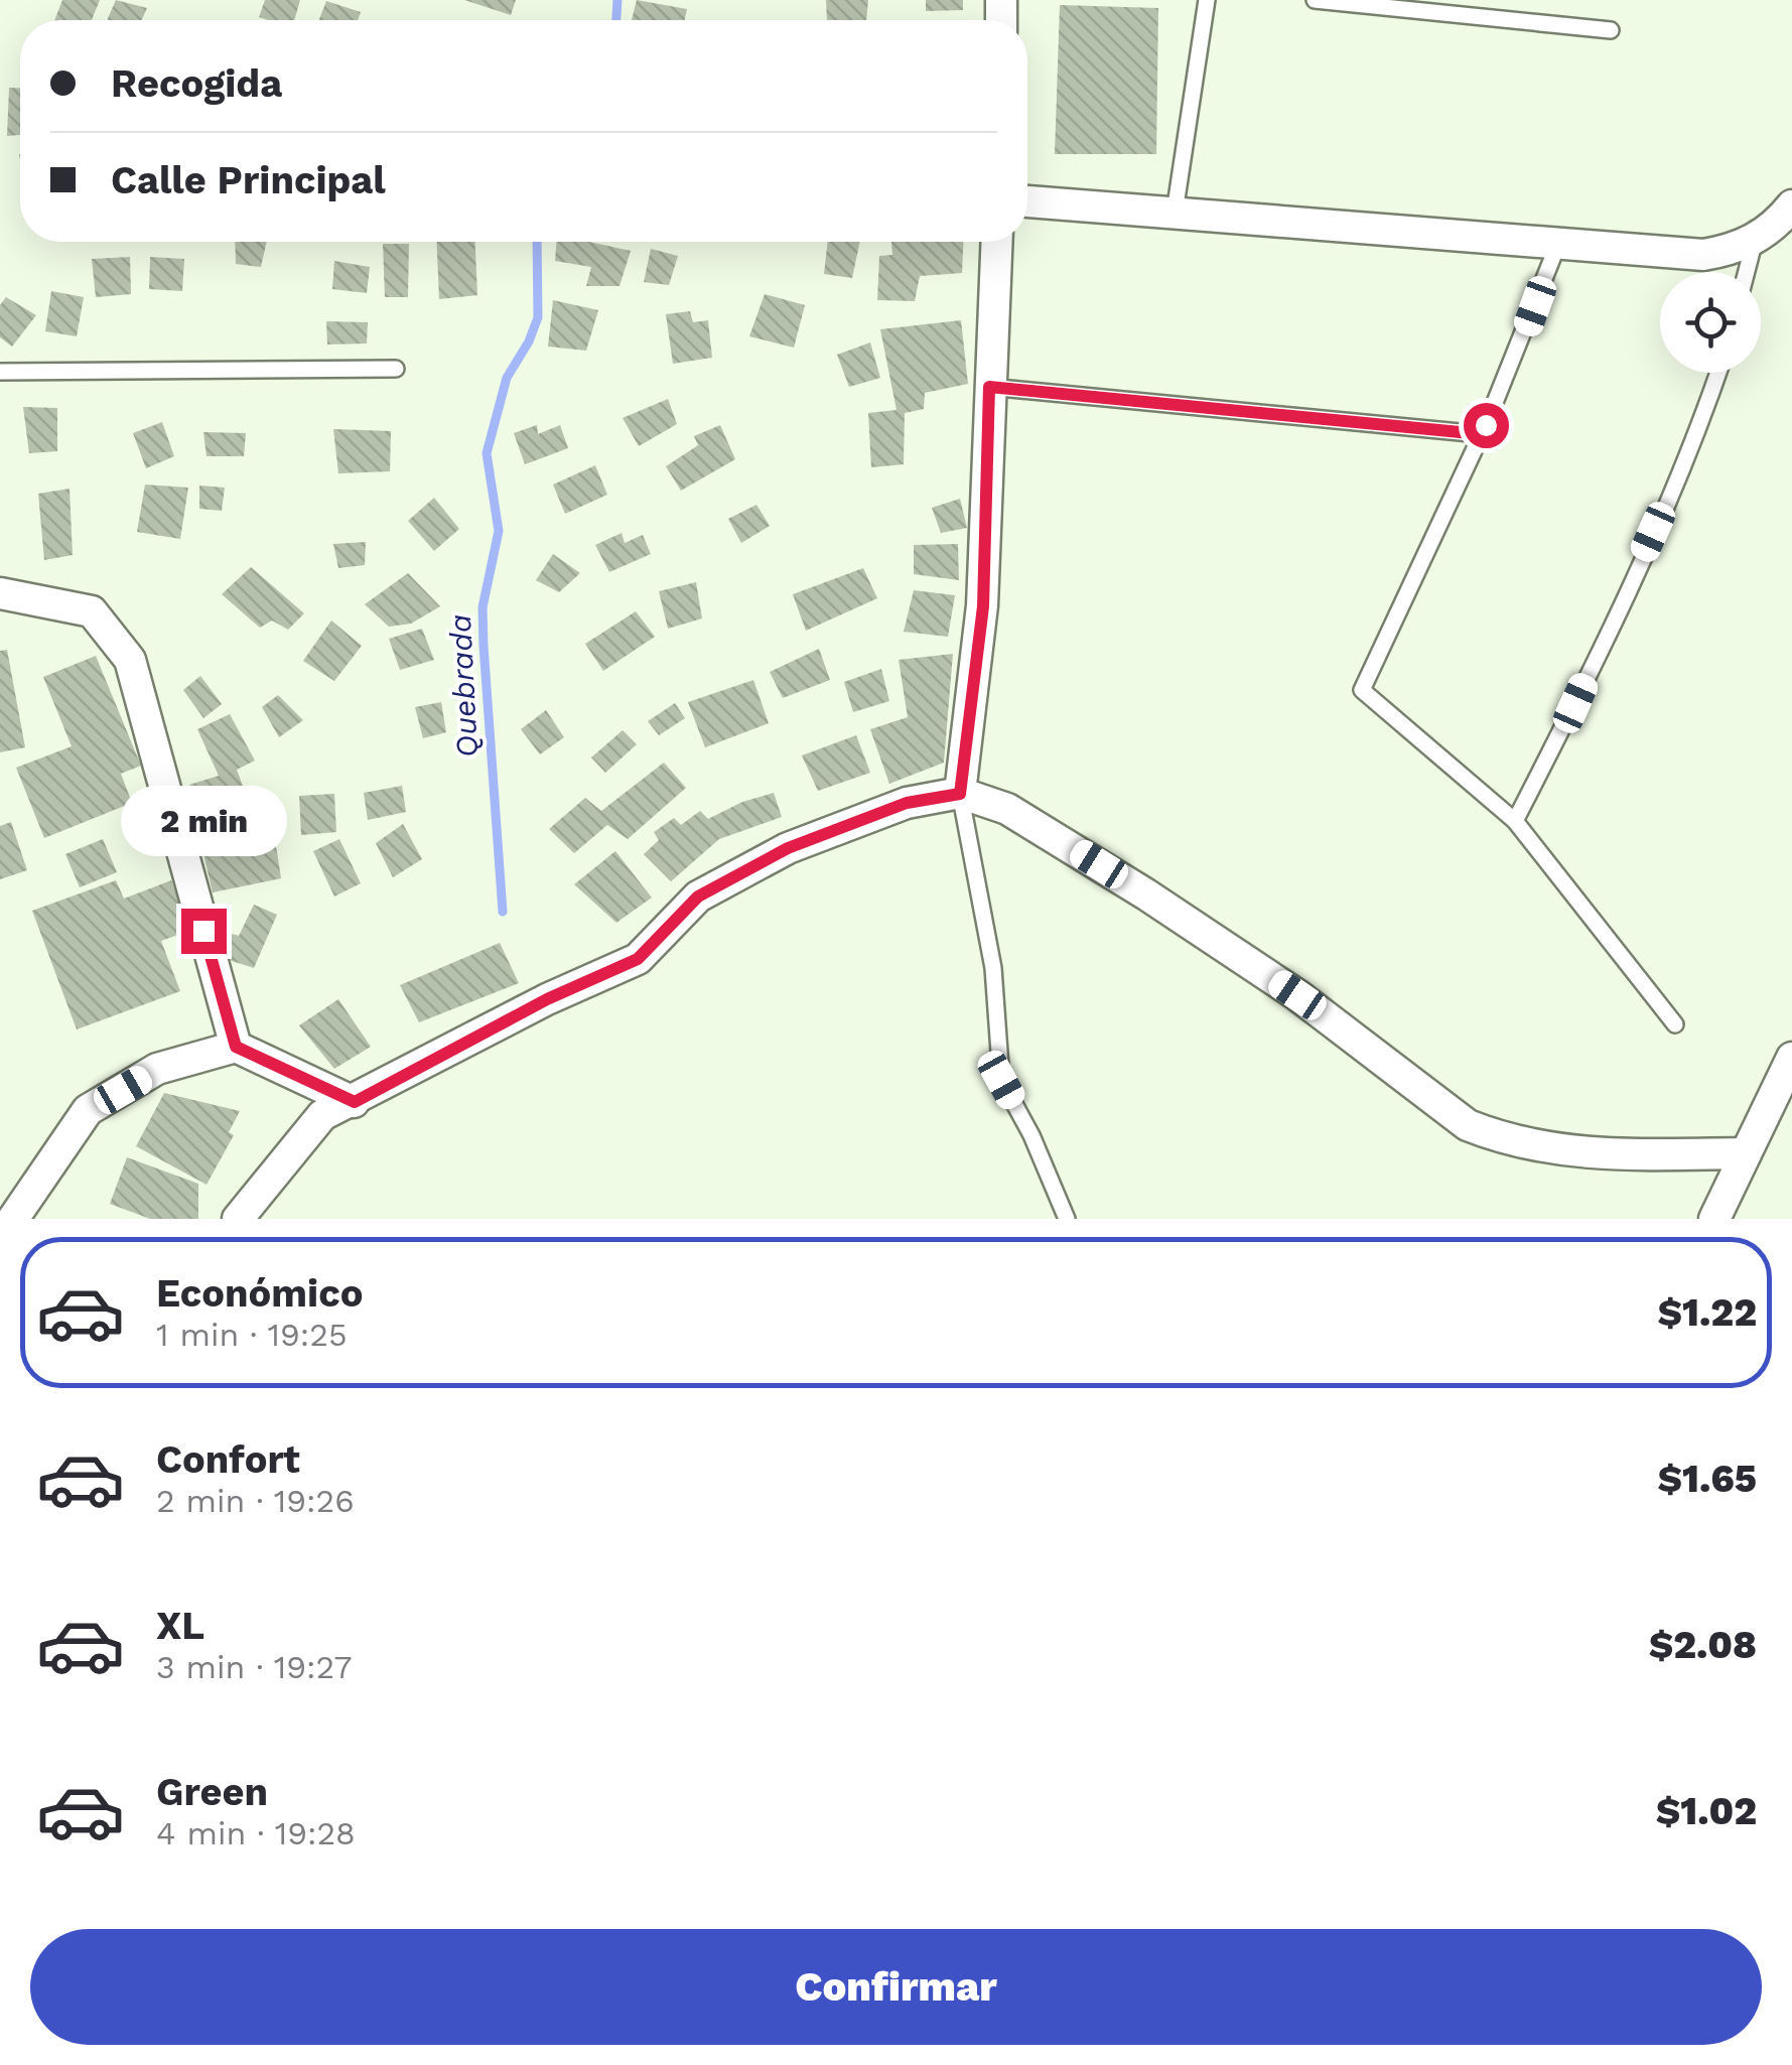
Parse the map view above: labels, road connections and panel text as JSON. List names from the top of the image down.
{
  "water": ["Quebrada"],
  "page": {
    "banner": ["Recogida", "Calle Principal"],
    "bubble": "2 min",
    "list": [
      {
        "name": "Económico",
        "note": "1 min · 19:25",
        "value": "$1.22"
      },
      {
        "name": "Confort",
        "note": "2 min · 19:26",
        "value": "$1.65"
      },
      {
        "name": "XL",
        "note": "3 min · 19:27",
        "value": "$2.08"
      },
      {
        "name": "Green",
        "note": "4 min · 19:28",
        "value": "$1.02"
      }
    ],
    "buttons": "Confirmar"
  }
}
